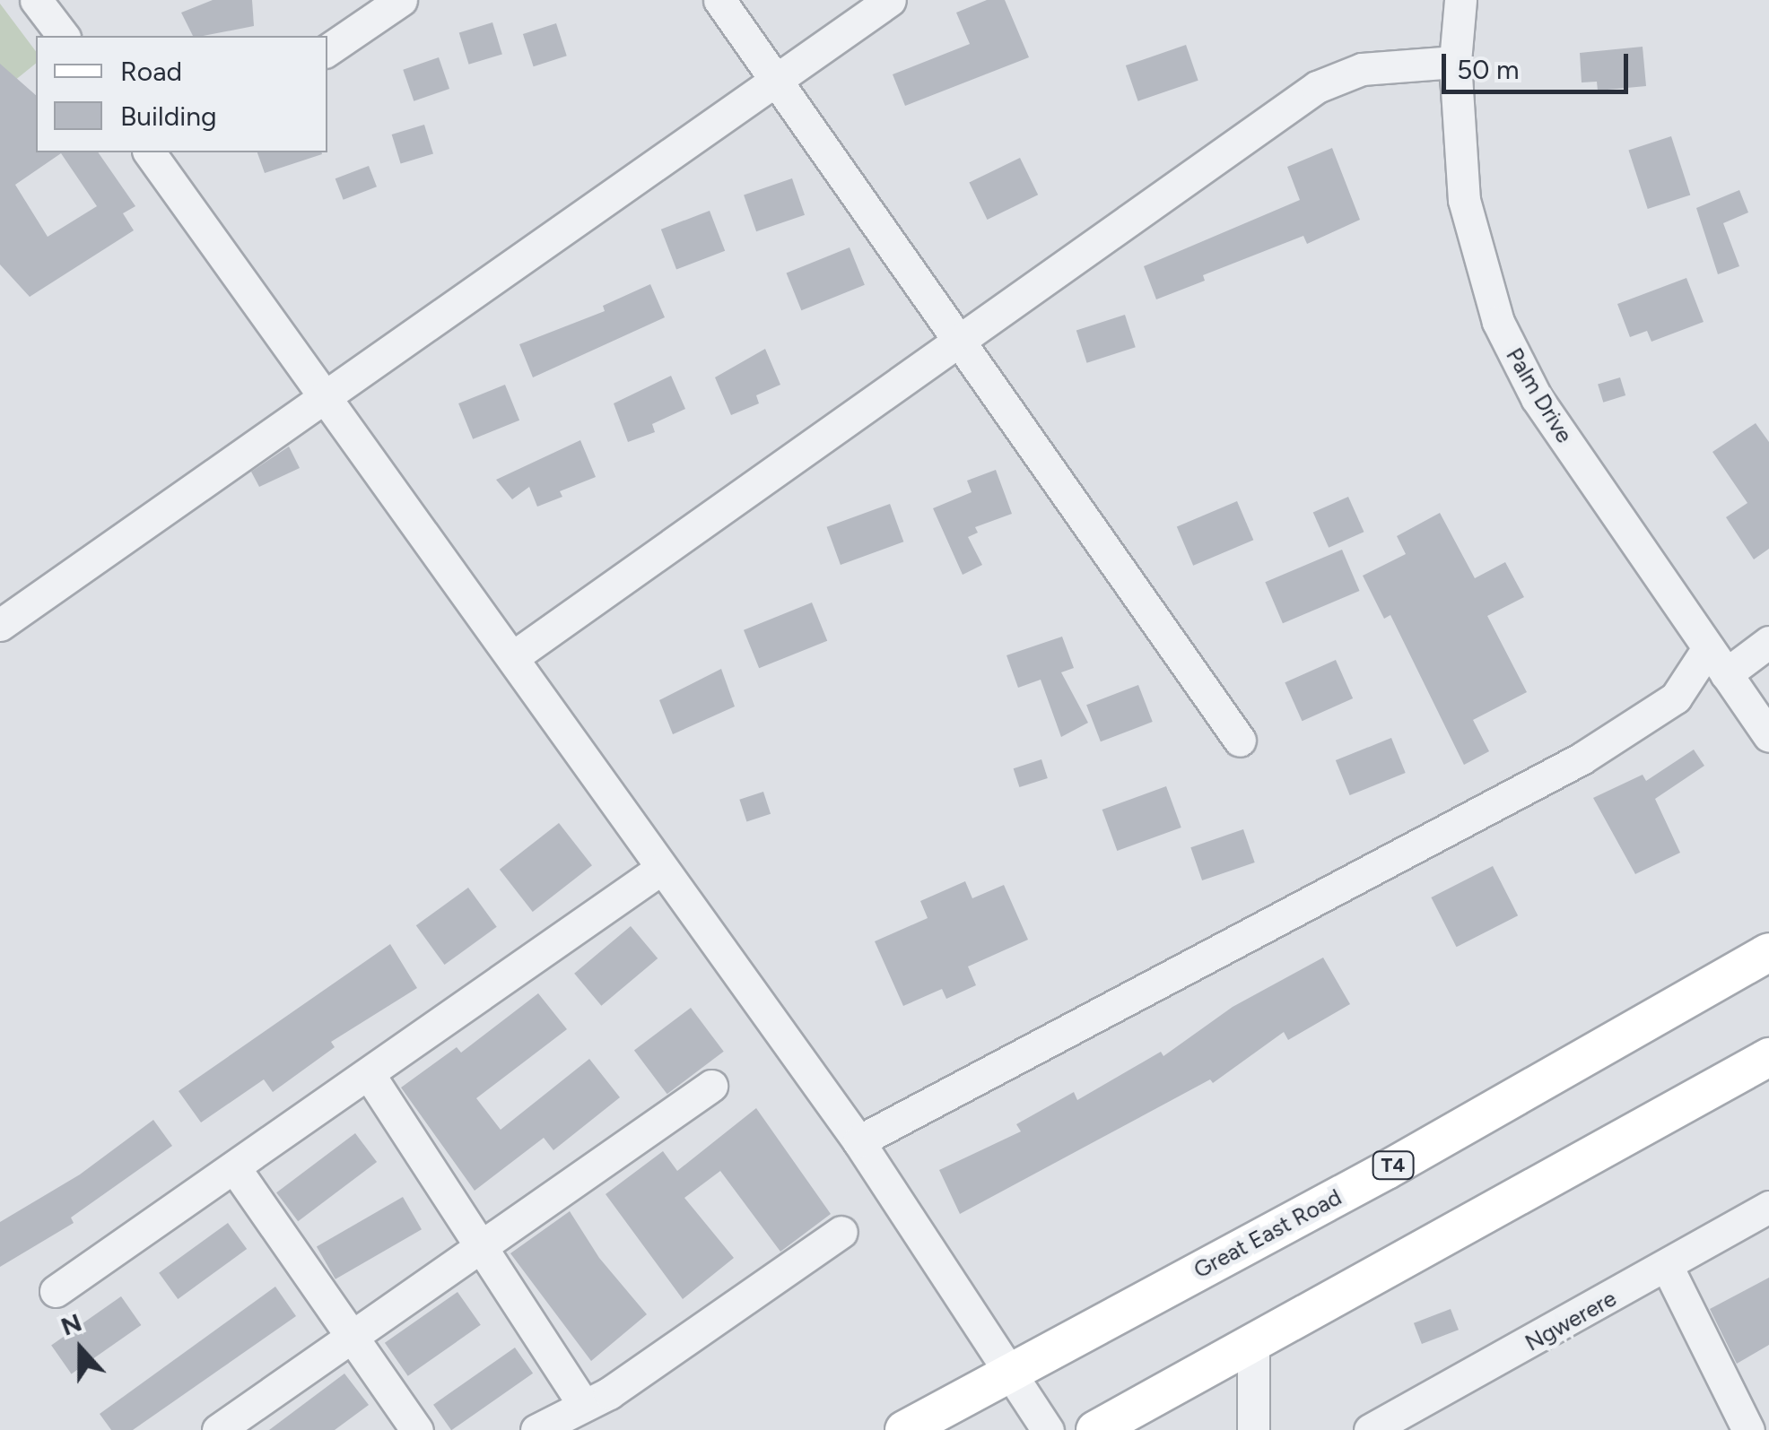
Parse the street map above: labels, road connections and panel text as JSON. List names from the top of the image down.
{
  "streets": {
    "main road": ["T4", "Great East Road"],
    "street": ["Palm Drive", "Ngwerere"]
  },
  "legend": ["Road", "Building"],
  "scale_bar": "50 m",
  "north": "top"
}
